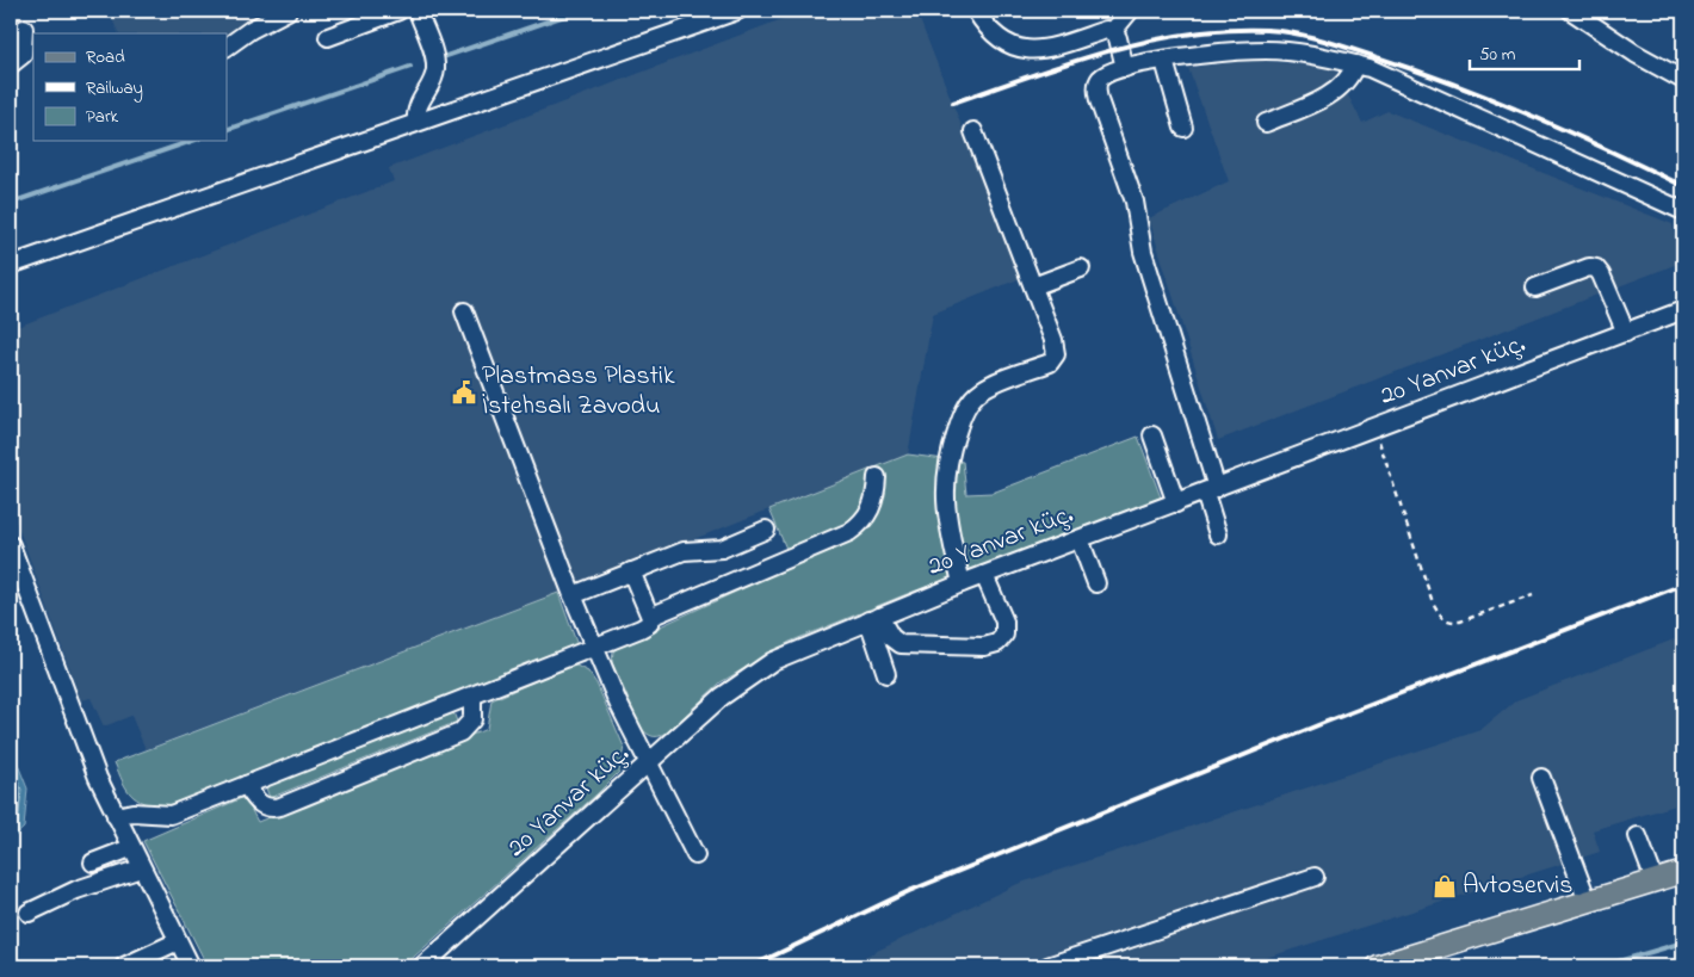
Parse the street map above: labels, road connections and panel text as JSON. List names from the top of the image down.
{
  "streets": {
    "street": ["20 Yanvar küç."]
  },
  "places": {
    "public building": ["Plastmass Plastik İstehsalı Zavodu"],
    "shop": ["Avtoservis"]
  },
  "legend": ["Road", "Railway", "Park"],
  "scale_bar": "50 m"
}
